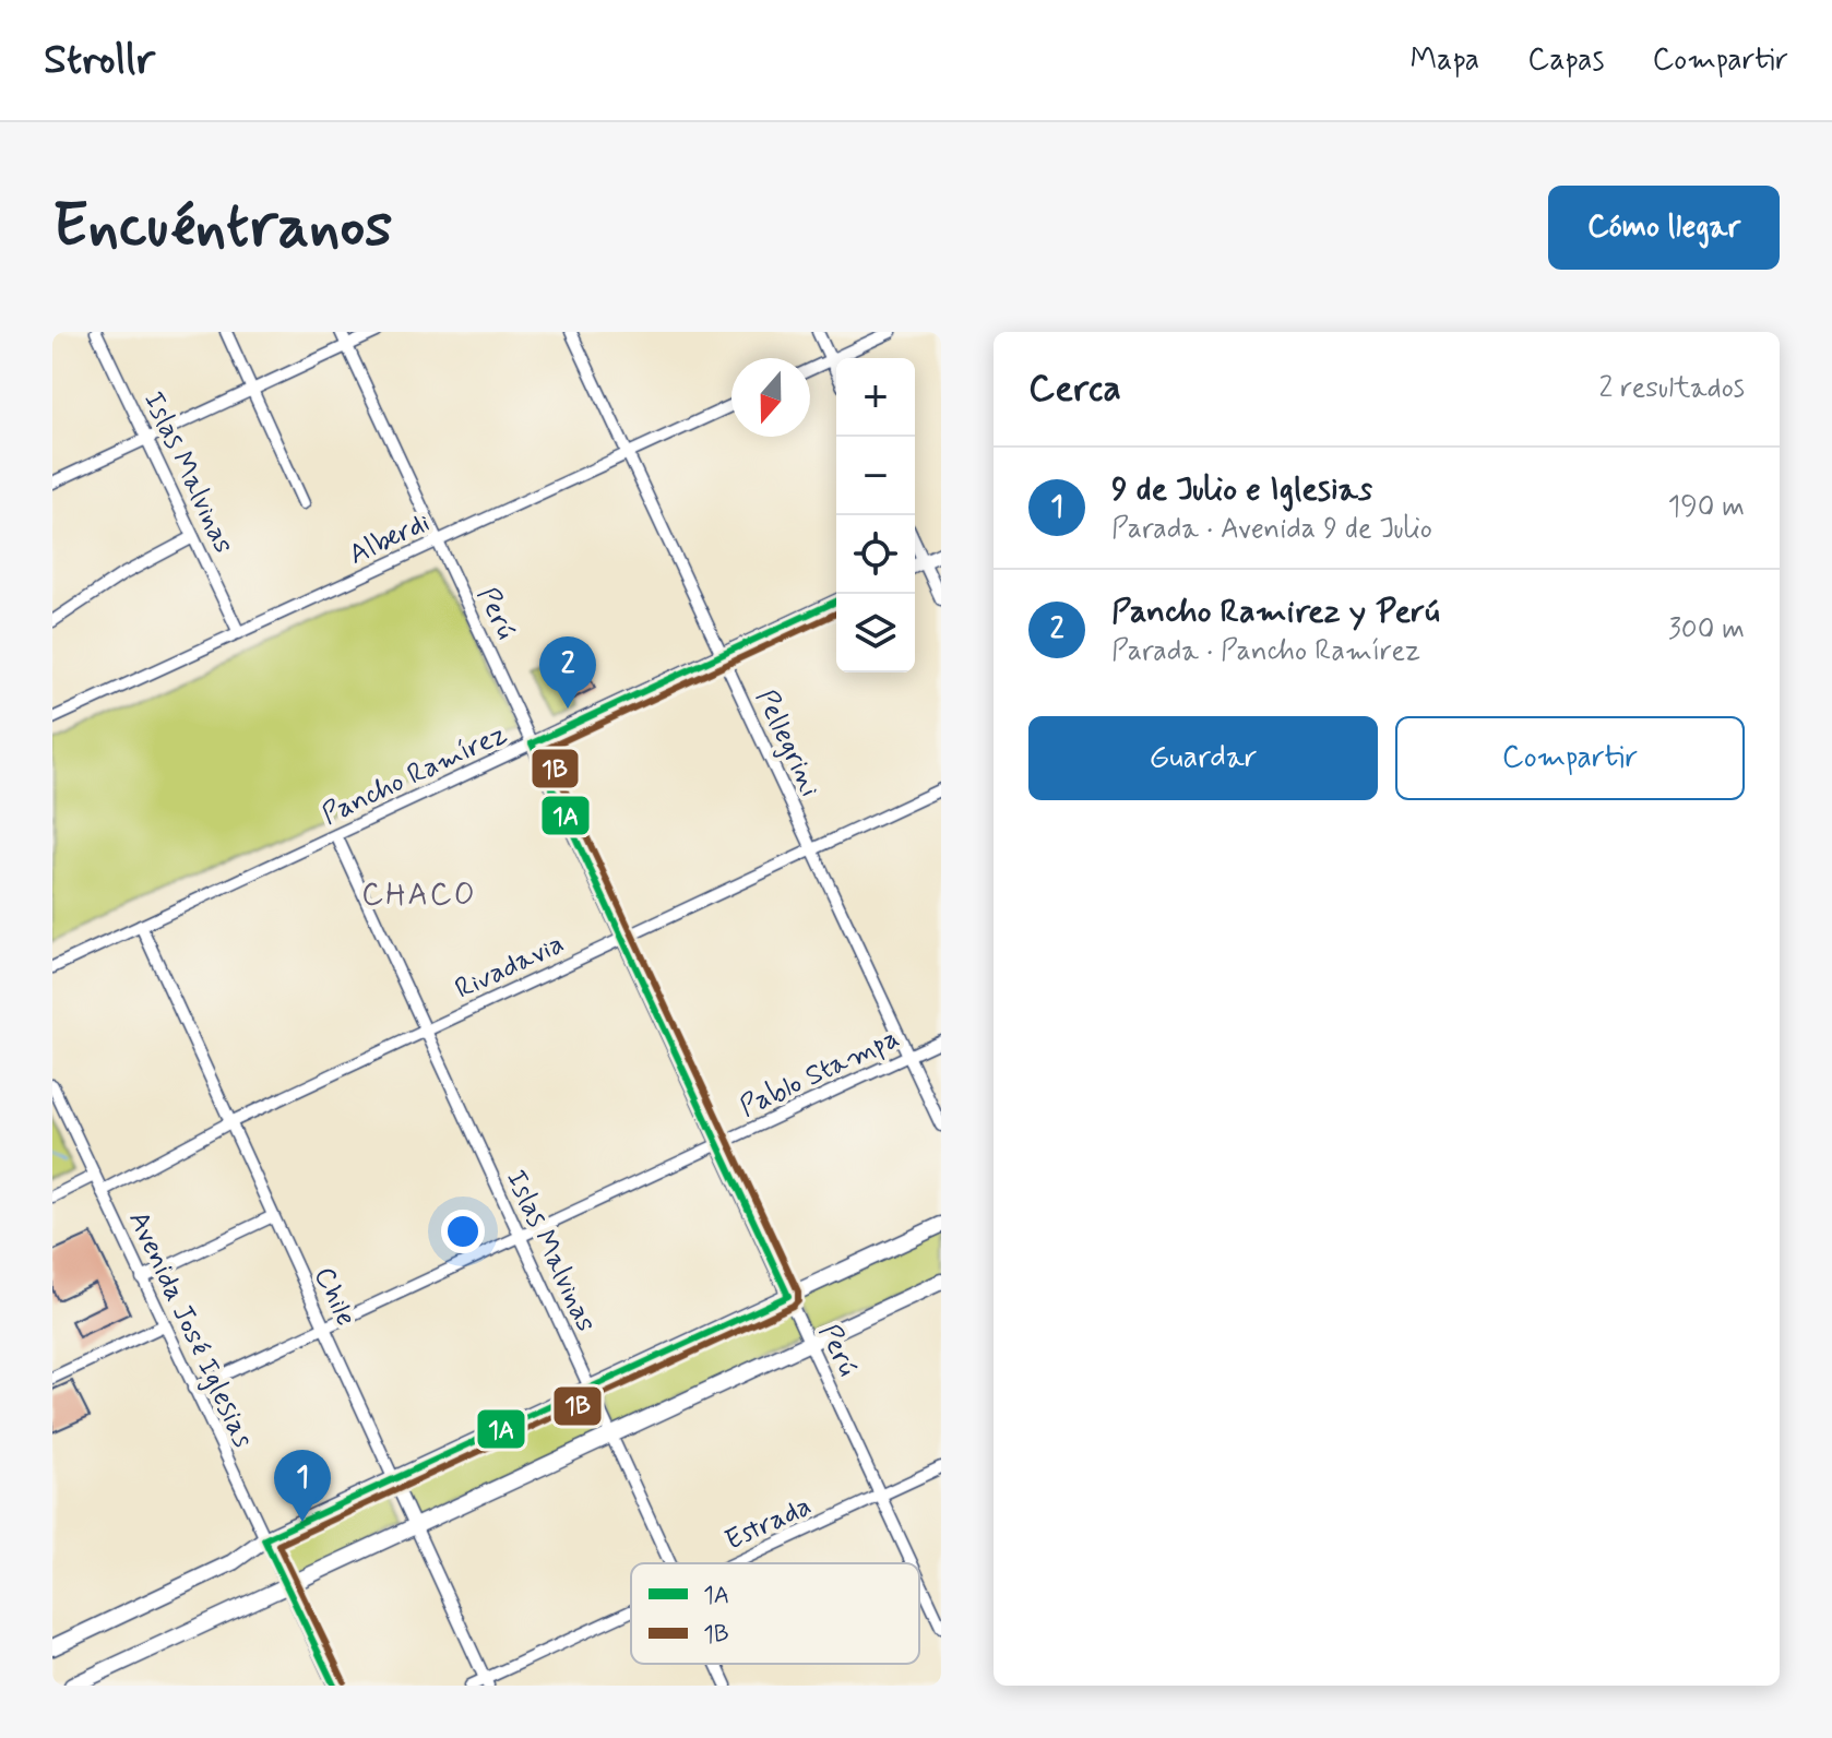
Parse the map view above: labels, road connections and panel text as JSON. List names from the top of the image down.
{
  "streets": {
    "street": [
      "Islas Malvinas",
      "Alberdi",
      "Perú",
      "Pellegrini",
      "Pancho Ramírez",
      "Rivadavia",
      "Pablo Stampa",
      "Chile",
      "Avenida José Iglesias",
      "Estrada"
    ]
  },
  "crossings": [
    ["Islas Malvinas", "Alberdi"],
    ["Islas Malvinas", "Pancho Ramírez"],
    ["Islas Malvinas", "Rivadavia"],
    ["Islas Malvinas", "Pablo Stampa"],
    ["Alberdi", "Perú"],
    ["Alberdi", "Pellegrini"],
    ["Perú", "Pancho Ramírez"],
    ["Perú", "Rivadavia"],
    ["Perú", "Pablo Stampa"],
    ["Perú", "Estrada"],
    ["Pellegrini", "Pancho Ramírez"],
    ["Pellegrini", "Rivadavia"],
    ["Pellegrini", "Pablo Stampa"],
    ["Pancho Ramírez", "Chile"],
    ["Rivadavia", "Chile"],
    ["Rivadavia", "Avenida José Iglesias"],
    ["Pablo Stampa", "Chile"],
    ["Pablo Stampa", "Avenida José Iglesias"],
    ["Chile", "Estrada"]
  ],
  "districts": ["CHACO"],
  "lines": ["transit line 1A", "transit line 1B"],
  "legend": ["1A", "1B"],
  "north": "bottom",
  "page": {
    "header": "Strollr",
    "nav": ["Mapa", "Capas", "Compartir"],
    "buttons": [
      "Cómo llegar",
      ["Guardar", "Compartir"]
    ],
    "title": "Encuéntranos",
    "heading": ["Cerca", "2 resultados"],
    "map_buttons": ["+", "−"],
    "list": [
      {
        "mark": "1",
        "name": "9 de Julio e Iglesias",
        "note": "Parada · Avenida 9 de Julio",
        "value": "190 m"
      },
      {
        "mark": "2",
        "name": "Pancho Ramirez y Perú",
        "note": "Parada · Pancho Ramírez",
        "value": "300 m"
      }
    ],
    "pins": ["2", "1"]
  }
}
